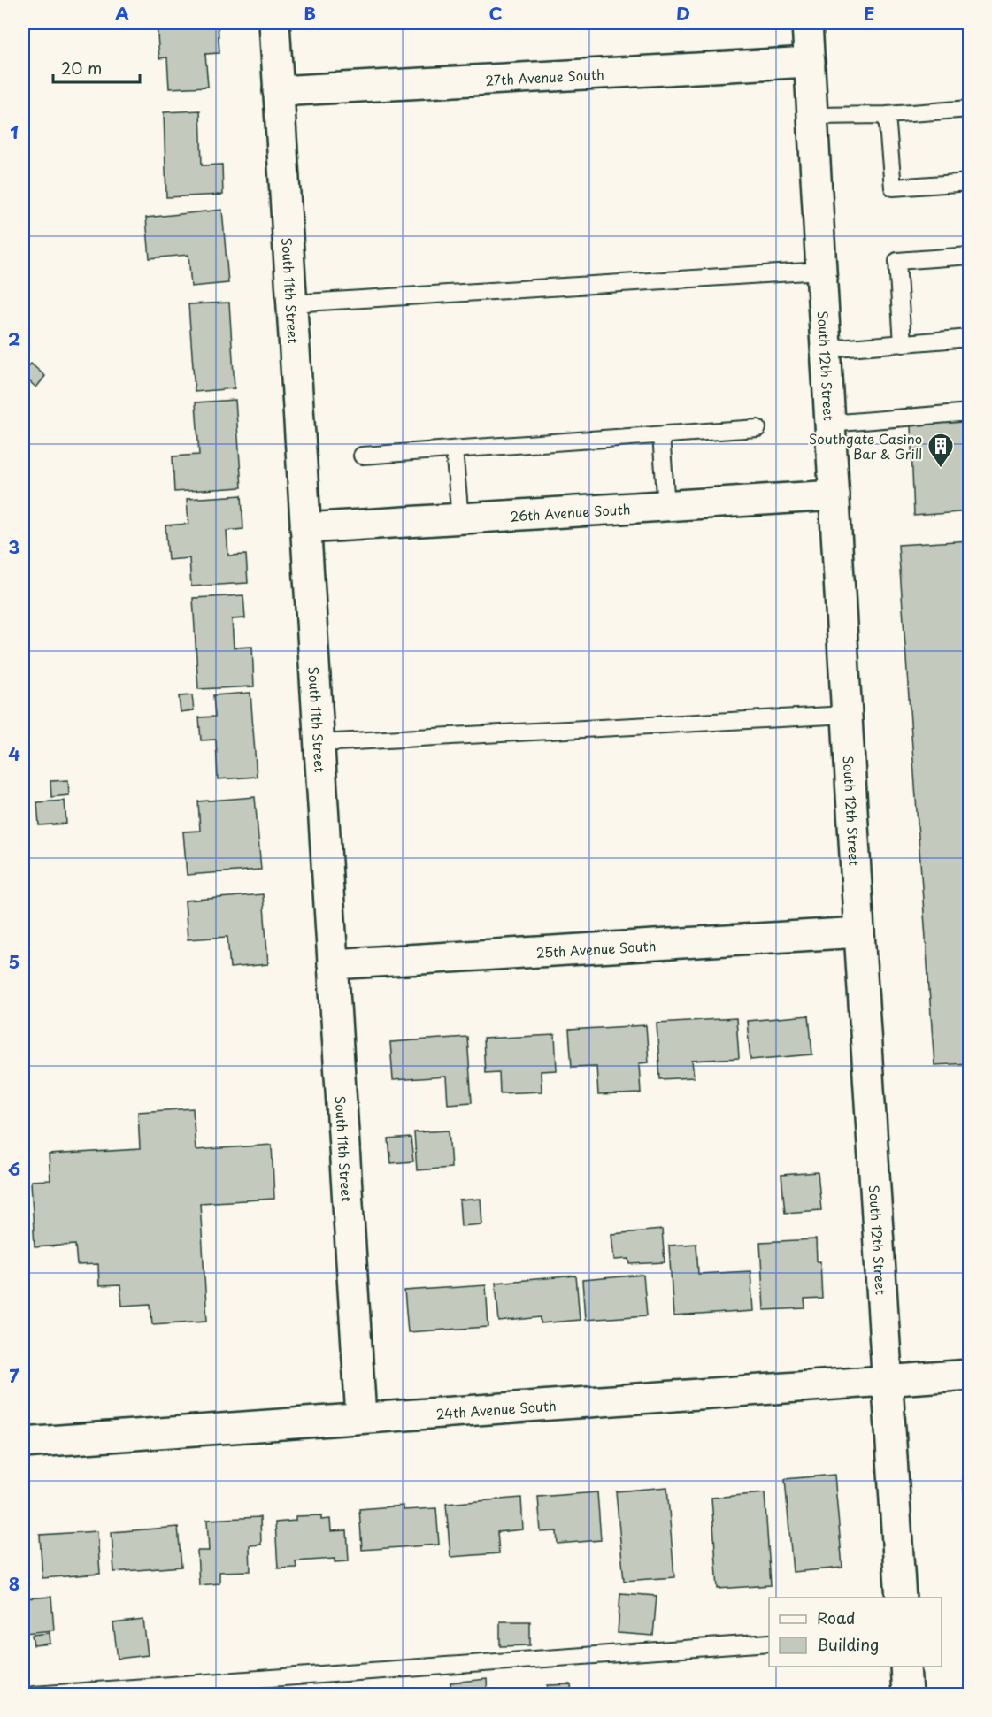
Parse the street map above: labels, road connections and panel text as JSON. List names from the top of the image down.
{
  "streets": {
    "street": [
      "27th Avenue South",
      "South 11th Street",
      "South 12th Street",
      "26th Avenue South",
      "25th Avenue South",
      "24th Avenue South"
    ]
  },
  "crossings": [
    ["27th Avenue South", "South 11th Street"],
    ["27th Avenue South", "South 12th Street"],
    ["South 11th Street", "26th Avenue South"],
    ["South 11th Street", "25th Avenue South"],
    ["South 11th Street", "24th Avenue South"],
    ["South 12th Street", "26th Avenue South"],
    ["South 12th Street", "25th Avenue South"],
    ["South 12th Street", "24th Avenue South"]
  ],
  "places": {
    "building": ["Southgate Casino Bar & Grill"]
  },
  "legend": ["Road", "Building"],
  "scale_bar": "20 m",
  "grid": {
    "columns": [
      "A",
      "B",
      "C",
      "D",
      "E"
    ],
    "rows": [
      "1",
      "2",
      "3",
      "4",
      "5",
      "6",
      "7",
      "8"
    ]
  }
}
